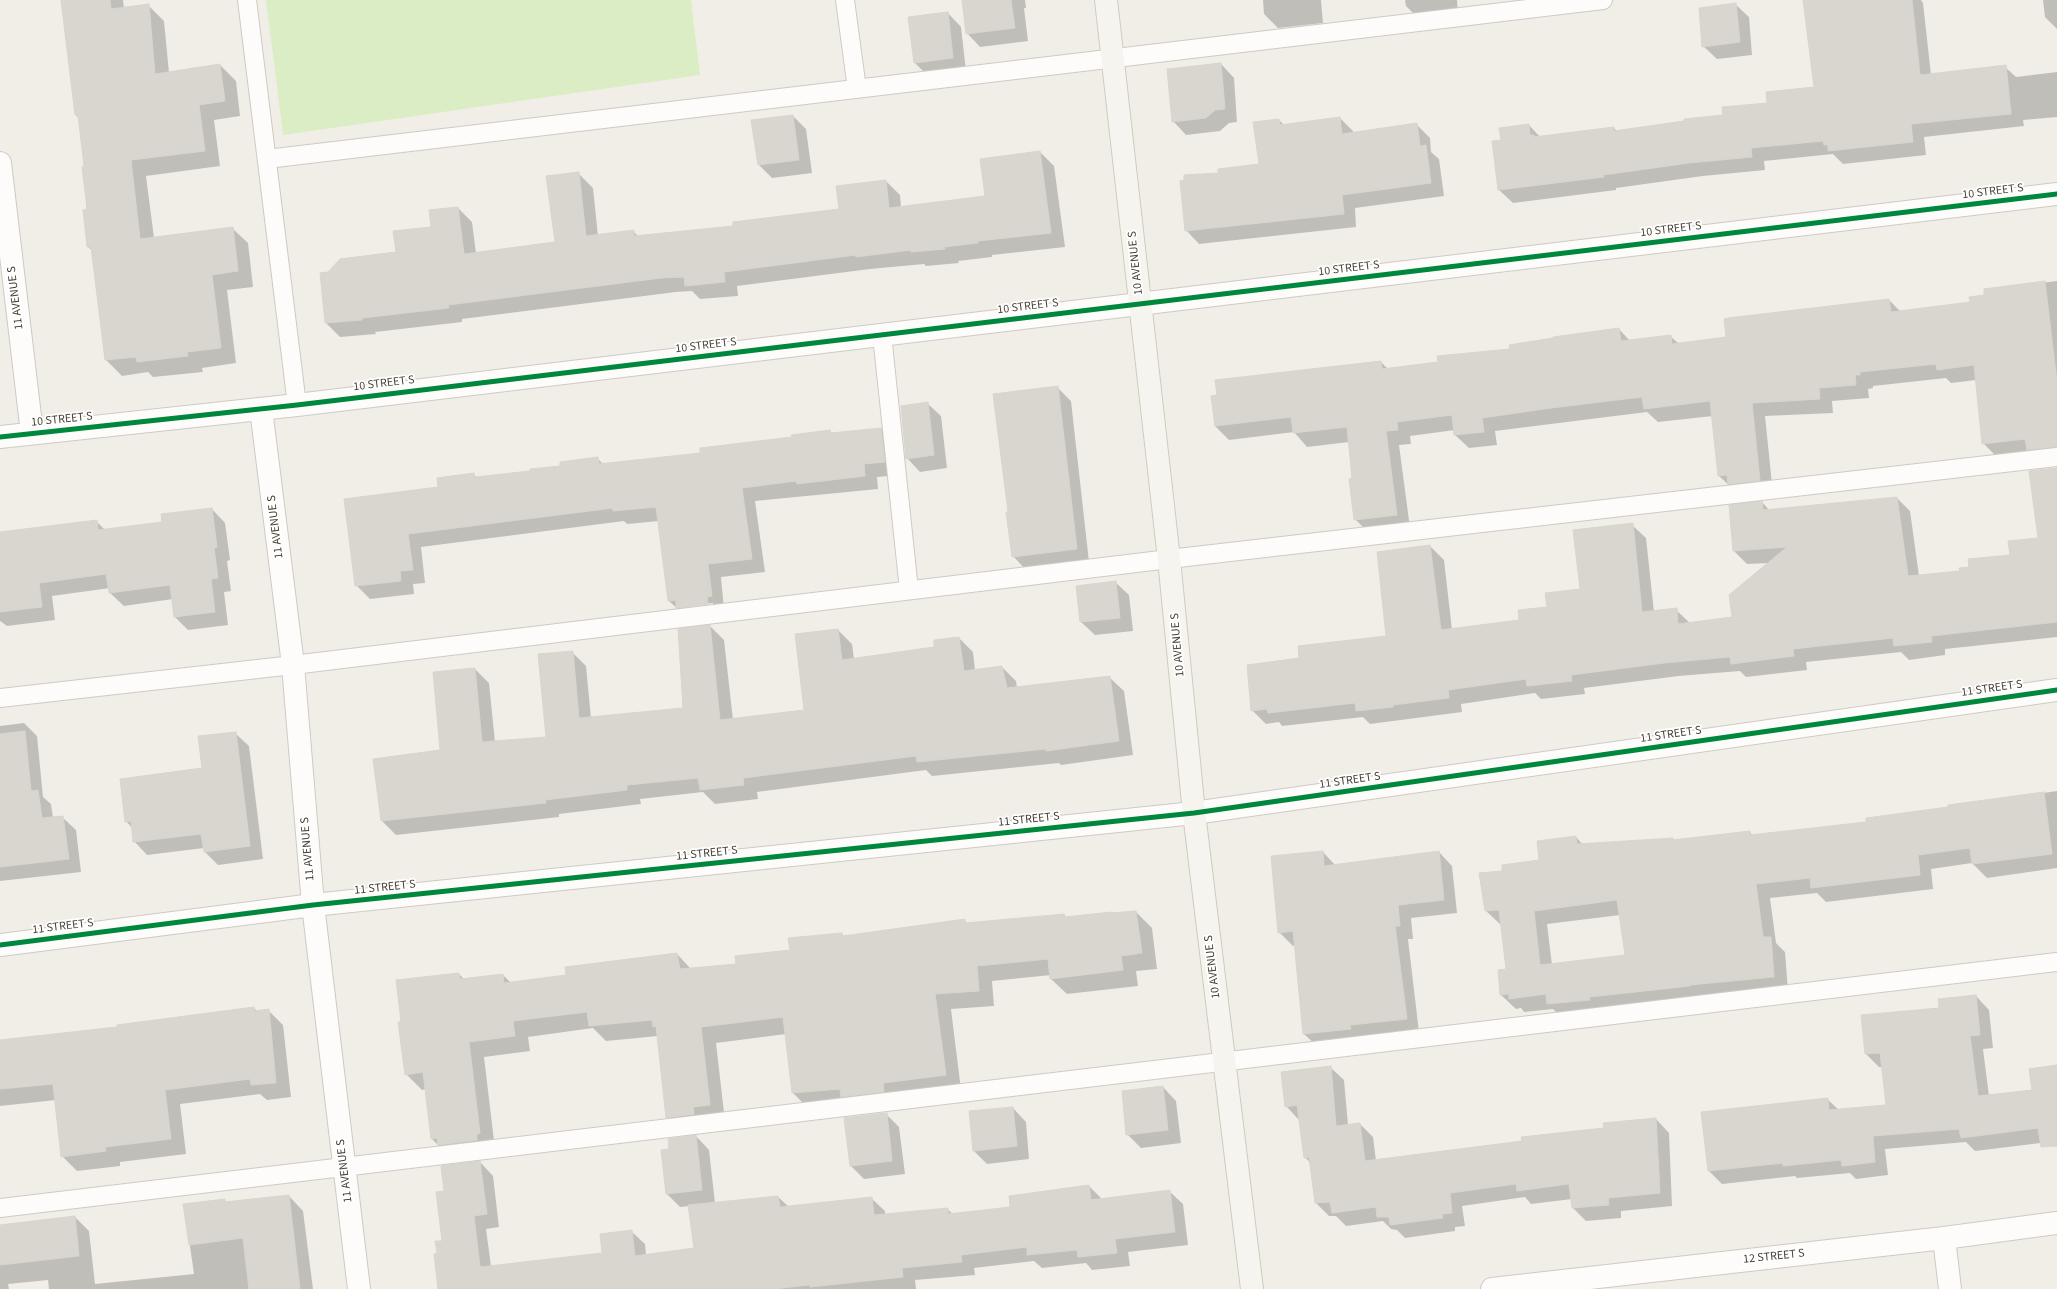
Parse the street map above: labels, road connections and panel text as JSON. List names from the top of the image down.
{
  "streets": {
    "street": [
      "10 STREET S",
      "10 AVENUE S",
      "11 AVENUE S",
      "11 STREET S",
      "12 STREET S"
    ]
  },
  "crossings": [
    ["10 STREET S", "10 AVENUE S"],
    ["10 STREET S", "11 AVENUE S"],
    ["10 AVENUE S", "11 STREET S"],
    ["11 AVENUE S", "11 STREET S"]
  ]
}
